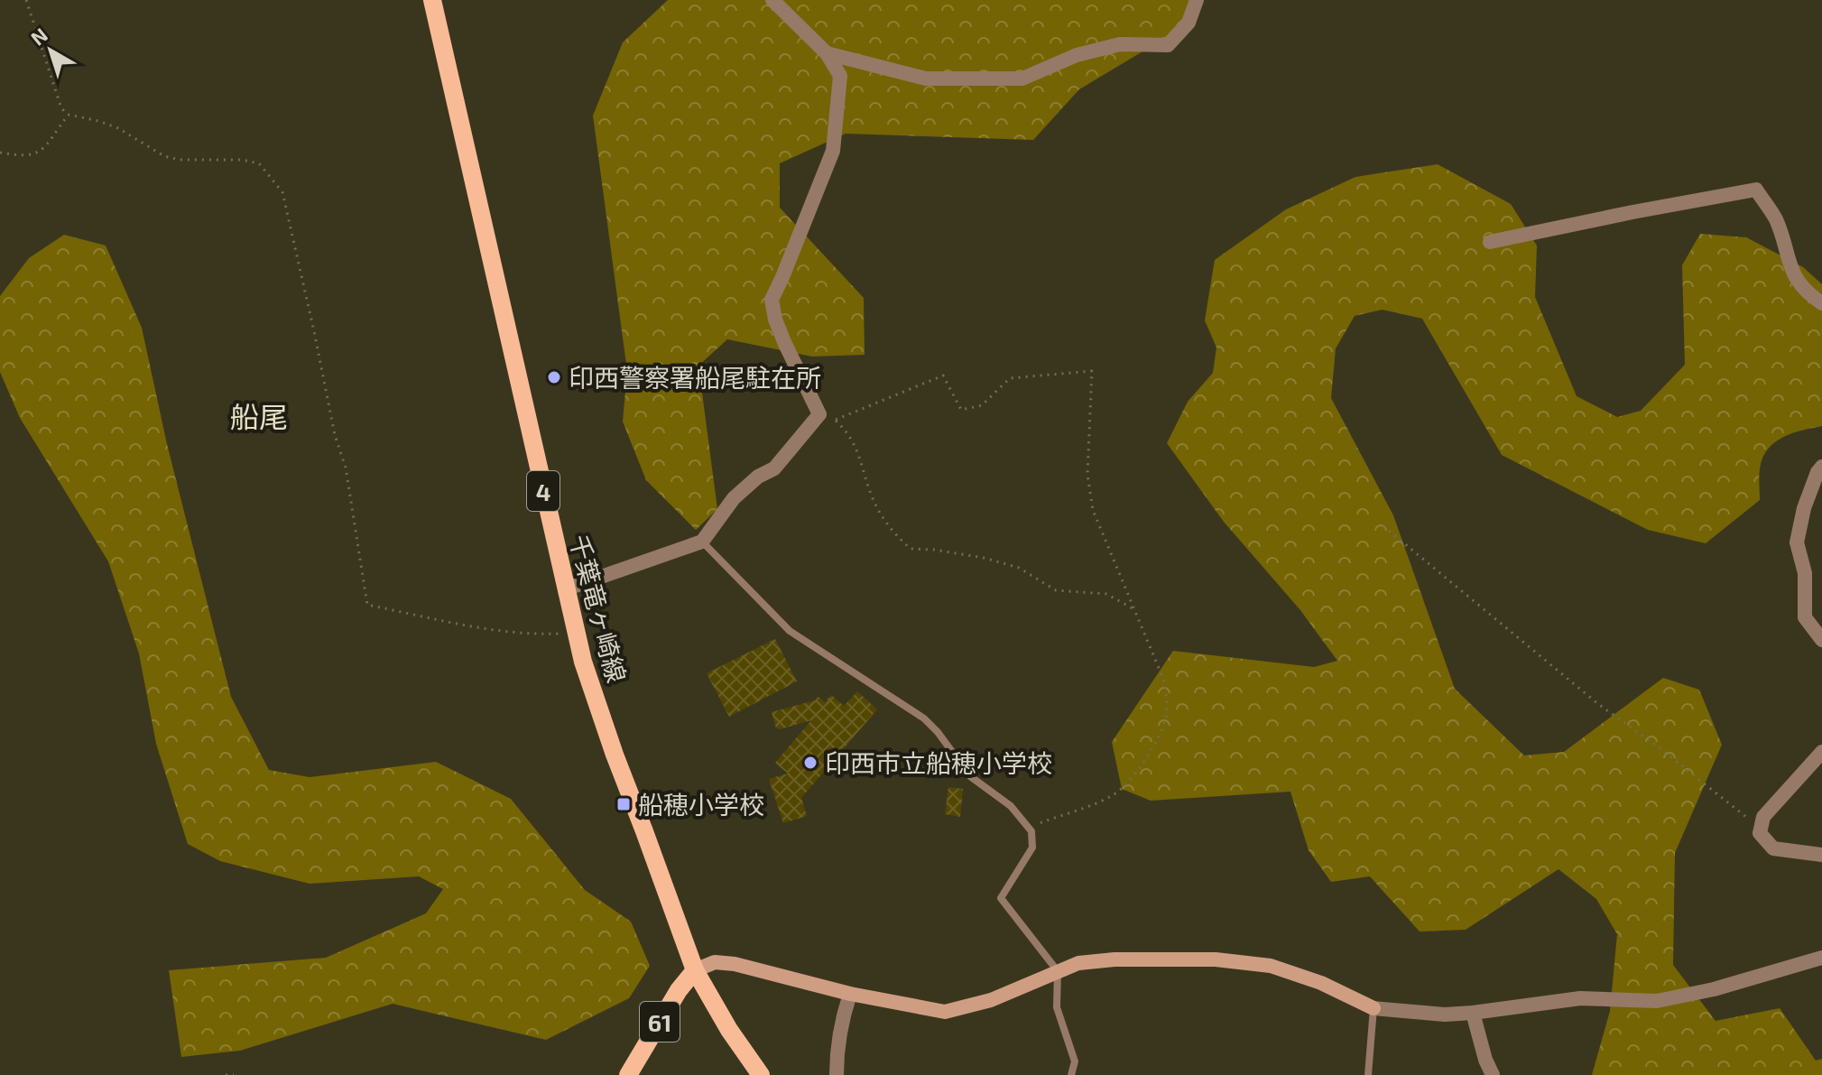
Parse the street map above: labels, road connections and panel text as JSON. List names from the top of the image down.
{
  "streets": {
    "main road": ["4", "千葉竜ヶ崎線", "61"]
  },
  "crossings": [
    ["千葉竜ヶ崎線", "61"]
  ],
  "districts": ["船尾"],
  "places": {
    "other": ["印西警察署船尾駐在所", "印西市立船穂小学校"],
    "transit": ["船穂小学校"]
  },
  "north": "top left"
}
